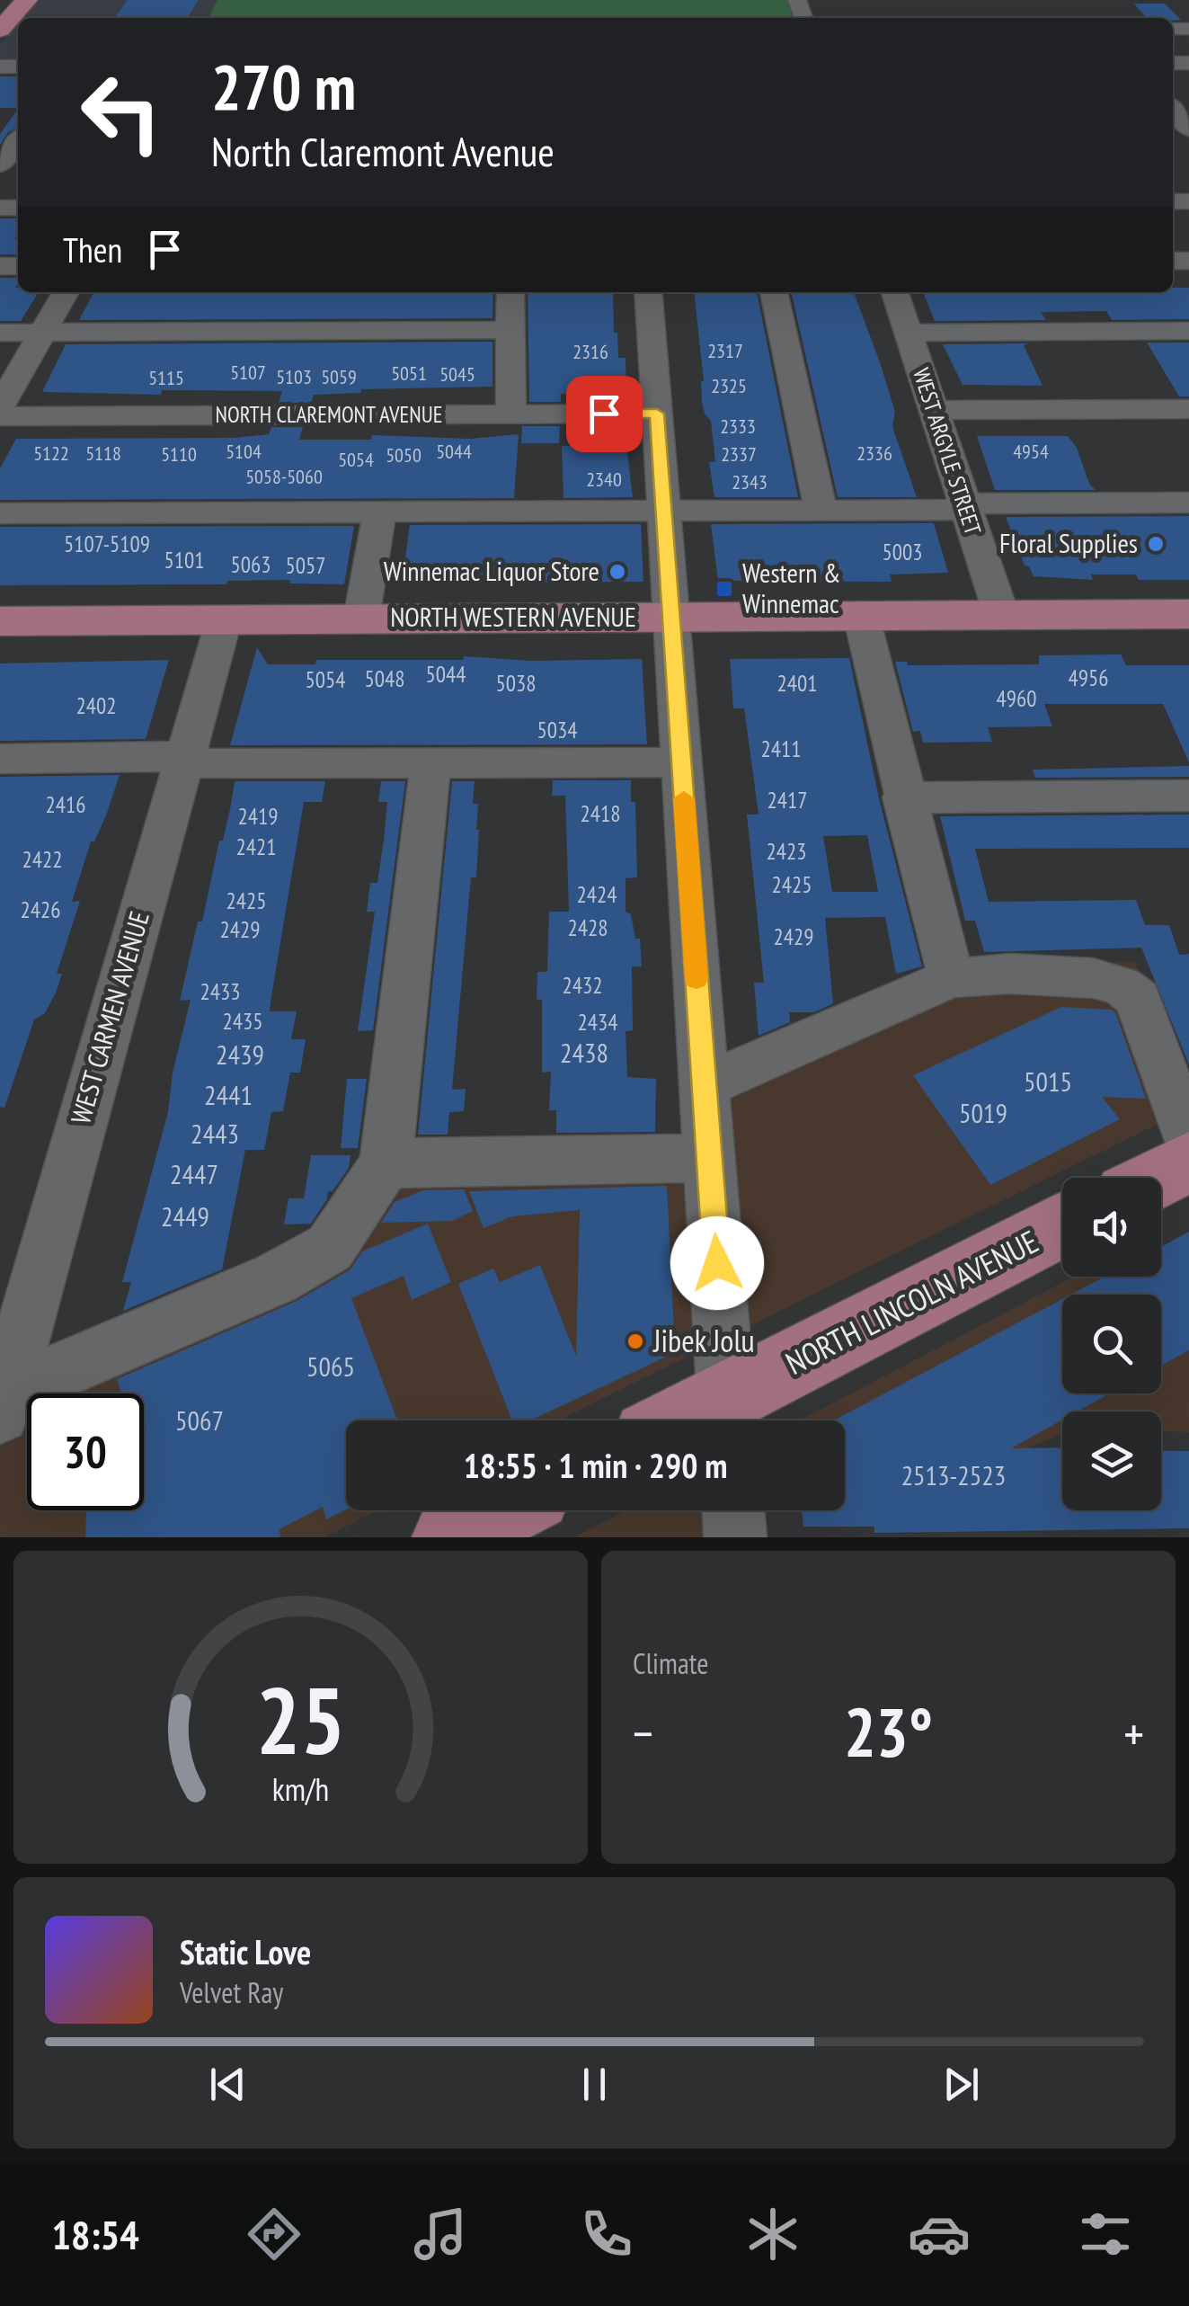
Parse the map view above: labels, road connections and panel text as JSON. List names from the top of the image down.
{
  "streets": {
    "main road": ["NORTH WESTERN AVENUE", "NORTH LINCOLN AVENUE"],
    "street": ["NORTH CLAREMONT AVENUE", "WEST ARGYLE STREET", "WEST CARMEN AVENUE"]
  },
  "crossings": [
    ["WEST ARGYLE STREET", "NORTH WESTERN AVENUE"],
    ["NORTH WESTERN AVENUE", "WEST CARMEN AVENUE"]
  ],
  "places": {
    "other": ["Floral Supplies", "Winnemac Liquor Store", "Jibek Jolu"],
    "transit": ["Western & Winnemac"]
  },
  "house_numbers": [
    "2317",
    "2316",
    "5107",
    "5051",
    "5045",
    "5103",
    "5059",
    "5115",
    "2325",
    "2333",
    "5104",
    "5044",
    "4954",
    "5122",
    "5118",
    "2336",
    "5110",
    "2337",
    "5050",
    "5054",
    "5058-5060",
    "2340",
    "2343",
    "5107-5109",
    "5003",
    "5101",
    "5063",
    "5057",
    "5044",
    "4956",
    "5048",
    "5054",
    "5038",
    "2401",
    "4960",
    "2402",
    "5034",
    "2411",
    "2417",
    "2416",
    "2418",
    "2419",
    "2421",
    "2423",
    "2422",
    "2425",
    "2424",
    "2425",
    "2426",
    "2428",
    "2429",
    "2429",
    "2432",
    "2433",
    "2435",
    "2434",
    "2438",
    "2439",
    "5015",
    "2441",
    "5019",
    "2443",
    "2447",
    "2449",
    "5065",
    "5067",
    "2513-2523"
  ],
  "page": {
    "turn": ["270 m", "North Claremont Avenue"],
    "then": "Then",
    "limit": "30",
    "trip": "18:55 · 1 min · 290 m",
    "tile": "Climate",
    "heat": ["−", "23°", "+"],
    "song": ["Static Love", "Velvet Ray"],
    "tabs": "18:54",
    "gauge": ["25", "km/h"]
  }
}
